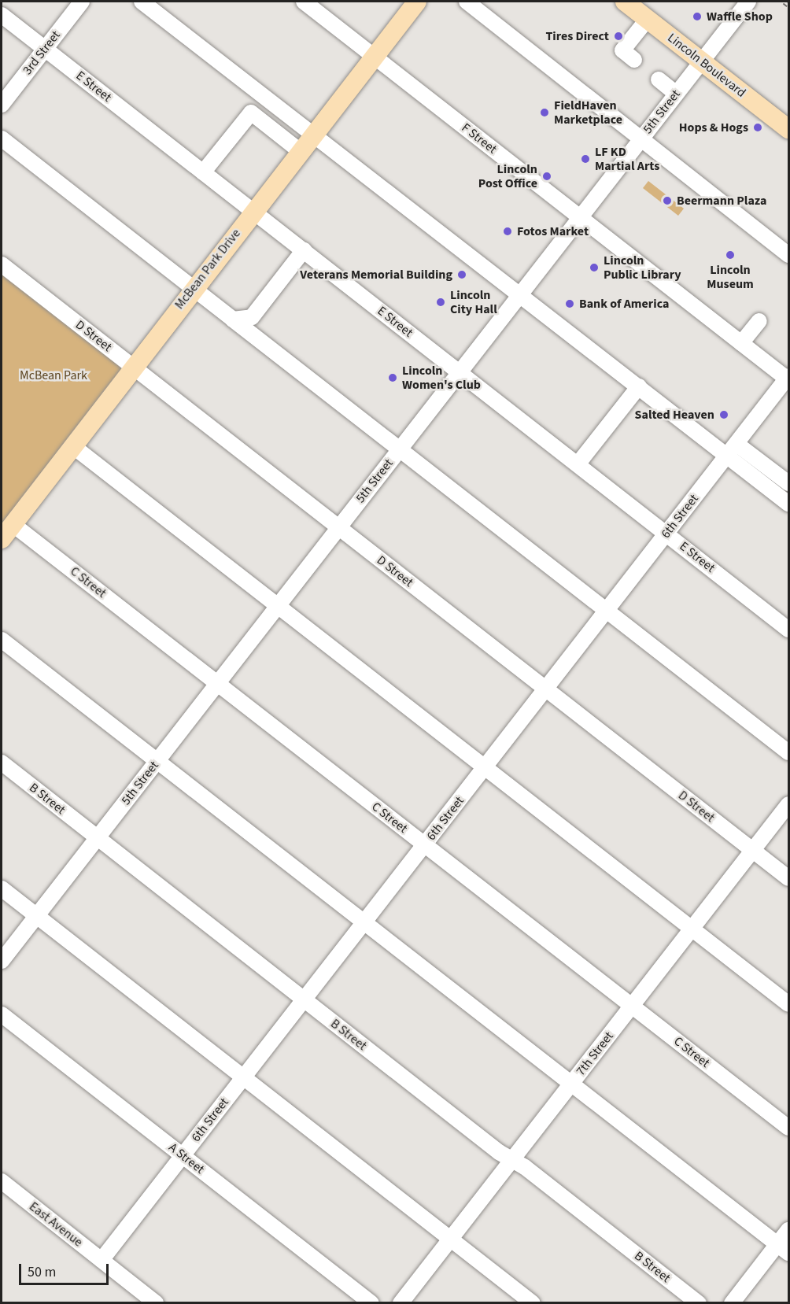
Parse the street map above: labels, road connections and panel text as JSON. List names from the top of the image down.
{
  "streets": {
    "main road": ["Lincoln Boulevard", "McBean Park Drive"],
    "street": [
      "3rd Street",
      "E Street",
      "5th Street",
      "F Street",
      "D Street",
      "6th Street",
      "C Street",
      "B Street",
      "7th Street",
      "A Street",
      "East Avenue"
    ]
  },
  "crossings": [
    ["3rd Street", "E Street"],
    ["Lincoln Boulevard", "5th Street"],
    ["E Street", "5th Street"],
    ["E Street", "McBean Park Drive"],
    ["E Street", "6th Street"],
    ["5th Street", "F Street"],
    ["5th Street", "D Street"],
    ["5th Street", "C Street"],
    ["5th Street", "B Street"],
    ["F Street", "McBean Park Drive"],
    ["F Street", "6th Street"],
    ["McBean Park Drive", "D Street"],
    ["McBean Park Drive", "C Street"],
    ["D Street", "6th Street"],
    ["D Street", "7th Street"],
    ["6th Street", "C Street"],
    ["6th Street", "B Street"],
    ["6th Street", "A Street"],
    ["6th Street", "East Avenue"],
    ["C Street", "7th Street"],
    ["B Street", "7th Street"]
  ],
  "parks": ["McBean Park"],
  "places": [
    "Waffle Shop",
    "Tires Direct",
    "FieldHaven Marketplace",
    "Hops & Hogs",
    "LF KD Martial Arts",
    "Lincoln Post Office",
    "Beermann Plaza",
    "Fotos Market",
    "Lincoln Museum",
    "Lincoln Public Library",
    "Veterans Memorial Building",
    "Lincoln City Hall",
    "Bank of America",
    "Lincoln Women's Club",
    "Salted Heaven"
  ],
  "scale_bar": "50 m"
}
